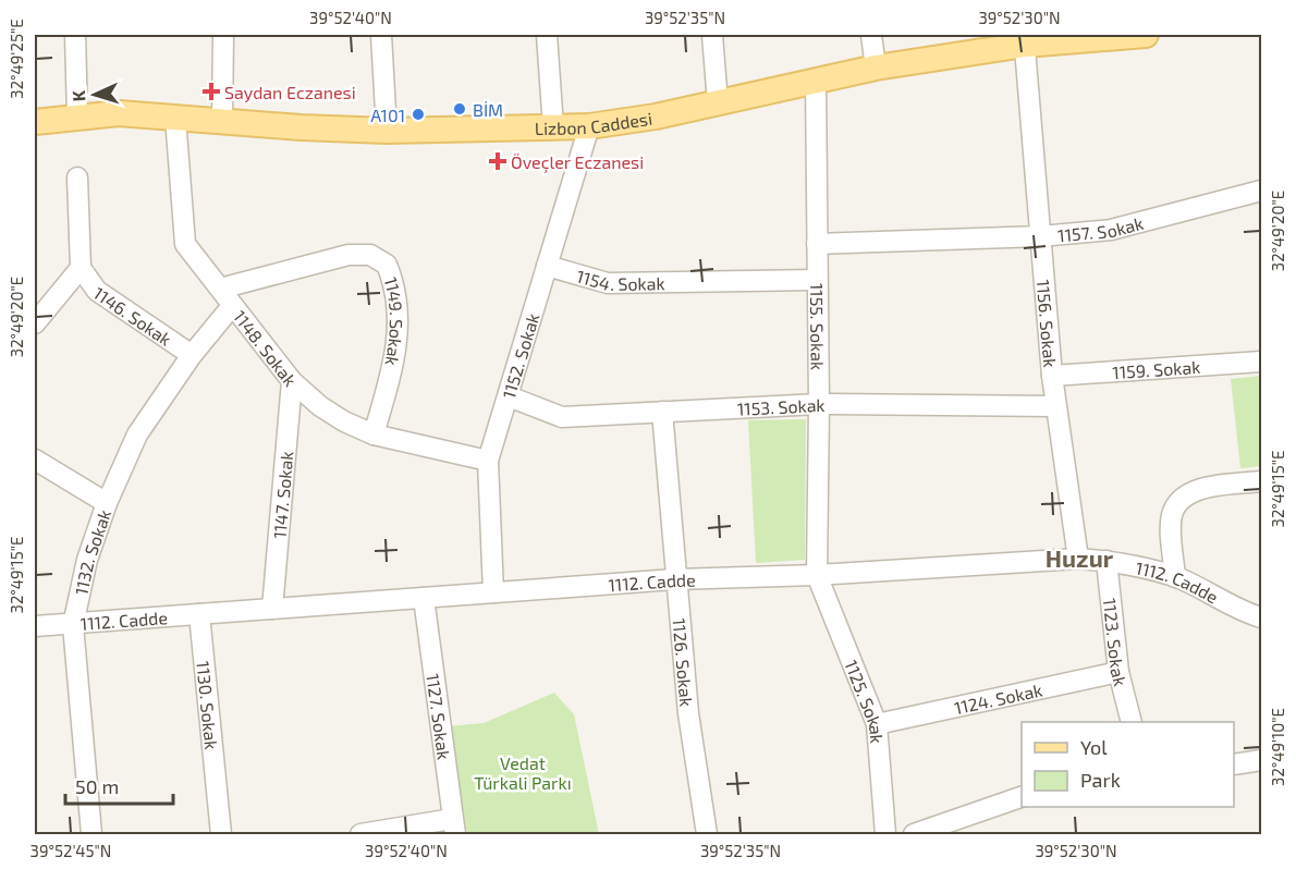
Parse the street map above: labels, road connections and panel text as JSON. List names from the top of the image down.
{
  "streets": {
    "main road": ["Lizbon Caddesi"],
    "street": [
      "1157. Sokak",
      "1154. Sokak",
      "1146. Sokak",
      "1149. Sokak",
      "1156. Sokak",
      "1155. Sokak",
      "1148. Sokak",
      "1152. Sokak",
      "1159. Sokak",
      "1153. Sokak",
      "1147. Sokak",
      "1132. Sokak",
      "1112. Cadde",
      "1123. Sokak",
      "1126. Sokak",
      "1124. Sokak",
      "1125. Sokak",
      "1130. Sokak",
      "1127. Sokak"
    ]
  },
  "crossings": [
    ["Lizbon Caddesi", "1156. Sokak"],
    ["Lizbon Caddesi", "1155. Sokak"],
    ["Lizbon Caddesi", "1148. Sokak"],
    ["Lizbon Caddesi", "1152. Sokak"],
    ["1157. Sokak", "1156. Sokak"],
    ["1157. Sokak", "1155. Sokak"],
    ["1154. Sokak", "1155. Sokak"],
    ["1154. Sokak", "1152. Sokak"],
    ["1146. Sokak", "1132. Sokak"],
    ["1149. Sokak", "1148. Sokak"],
    ["1156. Sokak", "1159. Sokak"],
    ["1156. Sokak", "1153. Sokak"],
    ["1156. Sokak", "1112. Cadde"],
    ["1155. Sokak", "1153. Sokak"],
    ["1155. Sokak", "1112. Cadde"],
    ["1155. Sokak", "1125. Sokak"],
    ["1148. Sokak", "1152. Sokak"],
    ["1148. Sokak", "1147. Sokak"],
    ["1148. Sokak", "1132. Sokak"],
    ["1152. Sokak", "1153. Sokak"],
    ["1152. Sokak", "1112. Cadde"],
    ["1153. Sokak", "1126. Sokak"],
    ["1147. Sokak", "1112. Cadde"],
    ["1132. Sokak", "1112. Cadde"],
    ["1112. Cadde", "1123. Sokak"],
    ["1112. Cadde", "1126. Sokak"],
    ["1112. Cadde", "1125. Sokak"],
    ["1112. Cadde", "1130. Sokak"],
    ["1112. Cadde", "1127. Sokak"],
    ["1123. Sokak", "1124. Sokak"],
    ["1124. Sokak", "1125. Sokak"]
  ],
  "districts": ["Huzur"],
  "parks": ["Vedat Türkali Parkı"],
  "places": {
    "health": ["Saydan Eczanesi", "Öveçler Eczanesi"],
    "other": ["BİM", "A101"]
  },
  "legend": ["Yol", "Park"],
  "scale_bar": "50 m",
  "north": "left",
  "coordinates": [
    "39°52'40\"N",
    "39°52'35\"N",
    "39°52'30\"N",
    "32°49'25\"E",
    "32°49'20\"E",
    "32°49'15\"E",
    "32°49'10\"E",
    "39°52'45\"N"
  ]
}
